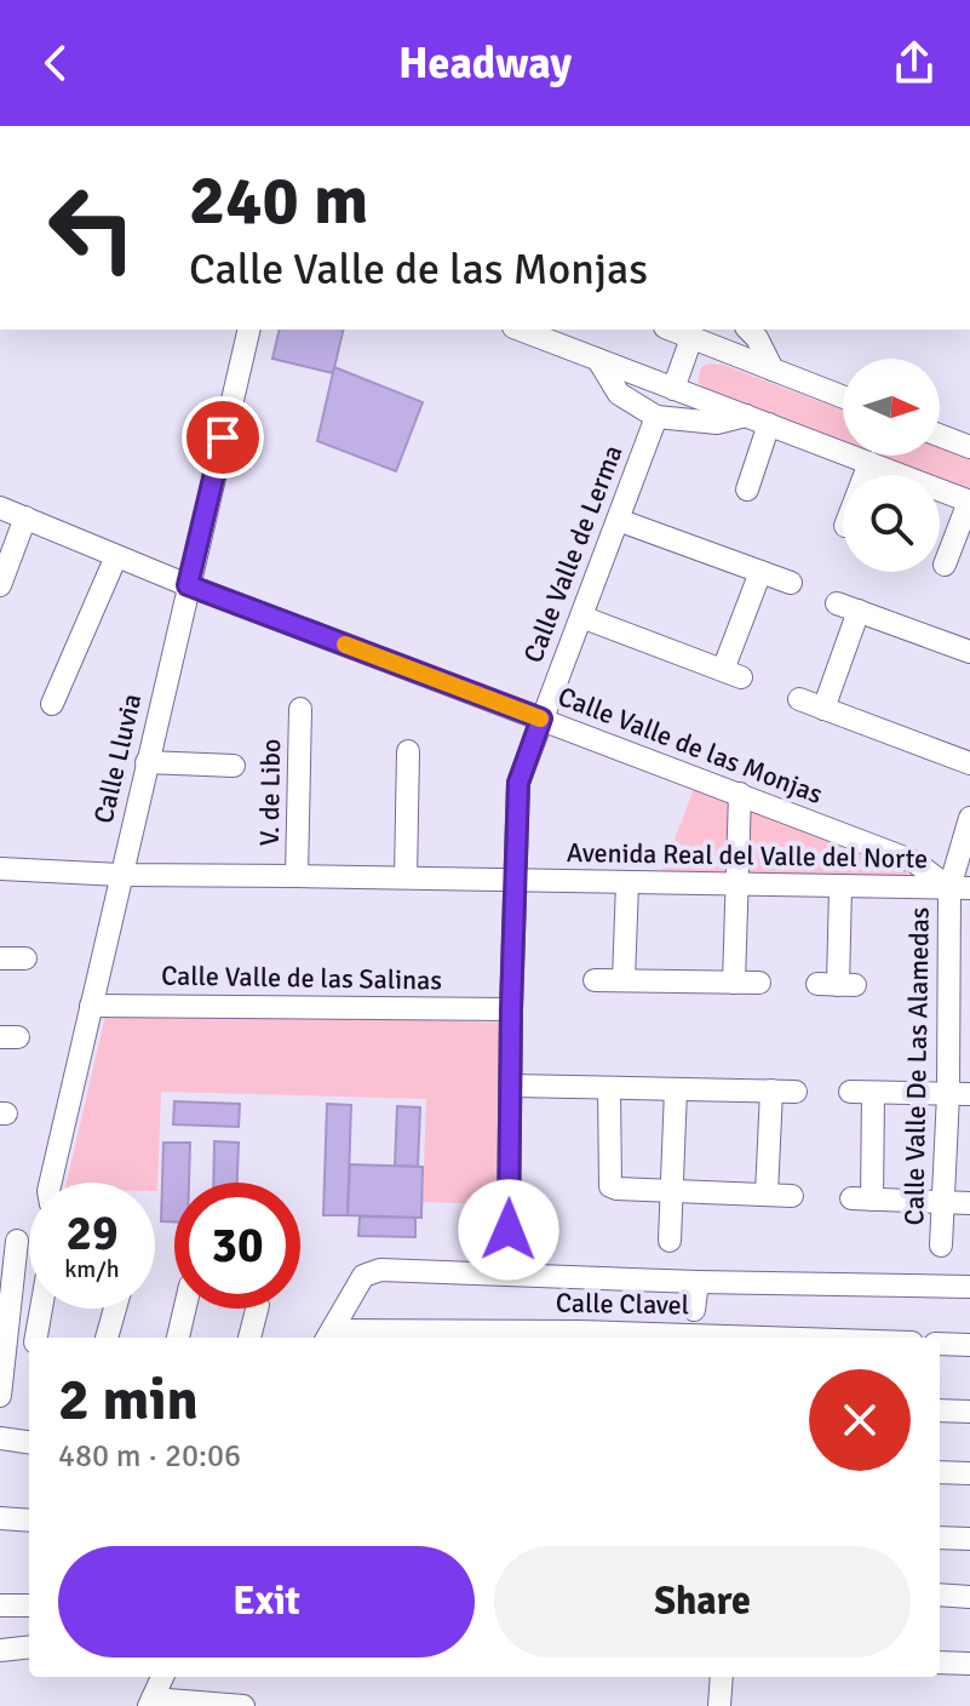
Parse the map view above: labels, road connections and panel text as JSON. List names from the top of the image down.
{
  "streets": {
    "street": [
      "Calle Valle de Lerma",
      "Calle Valle de las Monjas",
      "Calle Lluvia",
      "V. de Libo",
      "Avenida Real del Valle del Norte",
      "Calle Valle de las Salinas",
      "Calle Valle De Las Alamedas",
      "Calle Clavel"
    ]
  },
  "crossings": [
    ["Calle Valle de Lerma", "Calle Valle de las Monjas"],
    ["Calle Valle de Lerma", "Avenida Real del Valle del Norte"],
    ["Calle Valle de Lerma", "Calle Valle de las Salinas"],
    ["Calle Valle de las Monjas", "Calle Lluvia"],
    ["Calle Valle de las Monjas", "Avenida Real del Valle del Norte"],
    ["Calle Valle de las Monjas", "Calle Valle De Las Alamedas"],
    ["Calle Lluvia", "Avenida Real del Valle del Norte"],
    ["Calle Lluvia", "Calle Valle de las Salinas"],
    ["V. de Libo", "Avenida Real del Valle del Norte"],
    ["Avenida Real del Valle del Norte", "Calle Valle De Las Alamedas"]
  ],
  "north": "right",
  "page": {
    "header": "Headway",
    "turn": ["240 m", "Calle Valle de las Monjas"],
    "speed": "29 km/h",
    "limit": "30",
    "heading": ["2 min", "480 m · 20:06"],
    "buttons": ["Exit", "Share"]
  }
}
